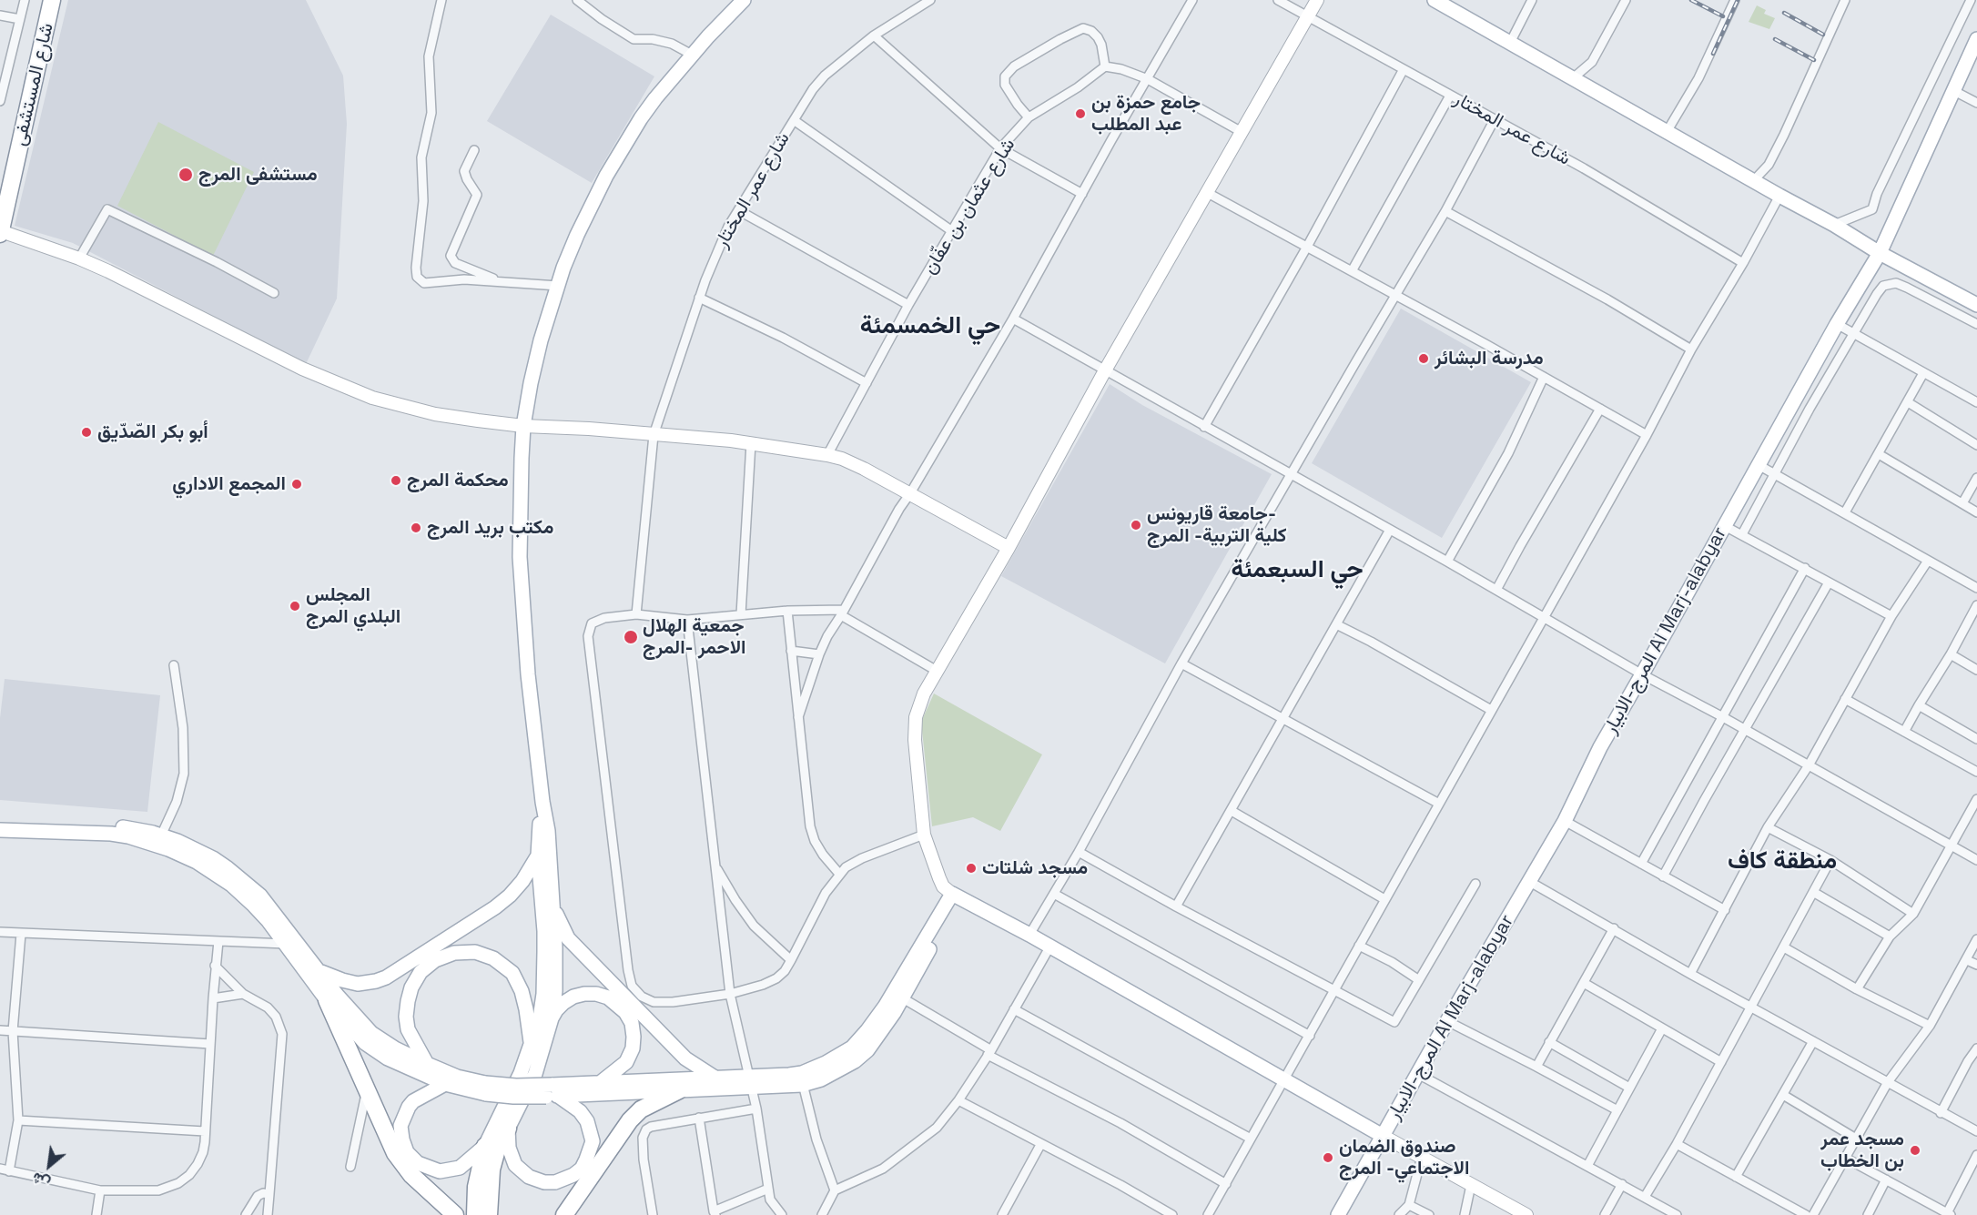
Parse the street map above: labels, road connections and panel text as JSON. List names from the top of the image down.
{
  "streets": {
    "highway": ["شارع المستشفى"],
    "main road": ["المرج-الابيار Al Marj-alabyar"],
    "street": ["شارع عمر المختار", "شارع عثمان بن عفّان"]
  },
  "districts": ["حي الخمسمئة", "حي السبعمئة", "منطقة كاف"],
  "places": [
    "جامع حمزة بن عبد المطلب",
    "مستشفى المرج",
    "مدرسة البشائر",
    "أبو بكر الصّدّيق",
    "محكمة المرج",
    "المجمع الاداري",
    "جامعة قاريونس- كلية التربية- المرج",
    "مكتب بريد المرج",
    "المجلس البلدي المرج",
    "جمعية الهلال الاحمر -المرج",
    "مسجد شلتات",
    "مسجد عمر بن الخطاب",
    "صندوق الضمان الاجتماعي- المرج"
  ],
  "north": "bottom left"
}
